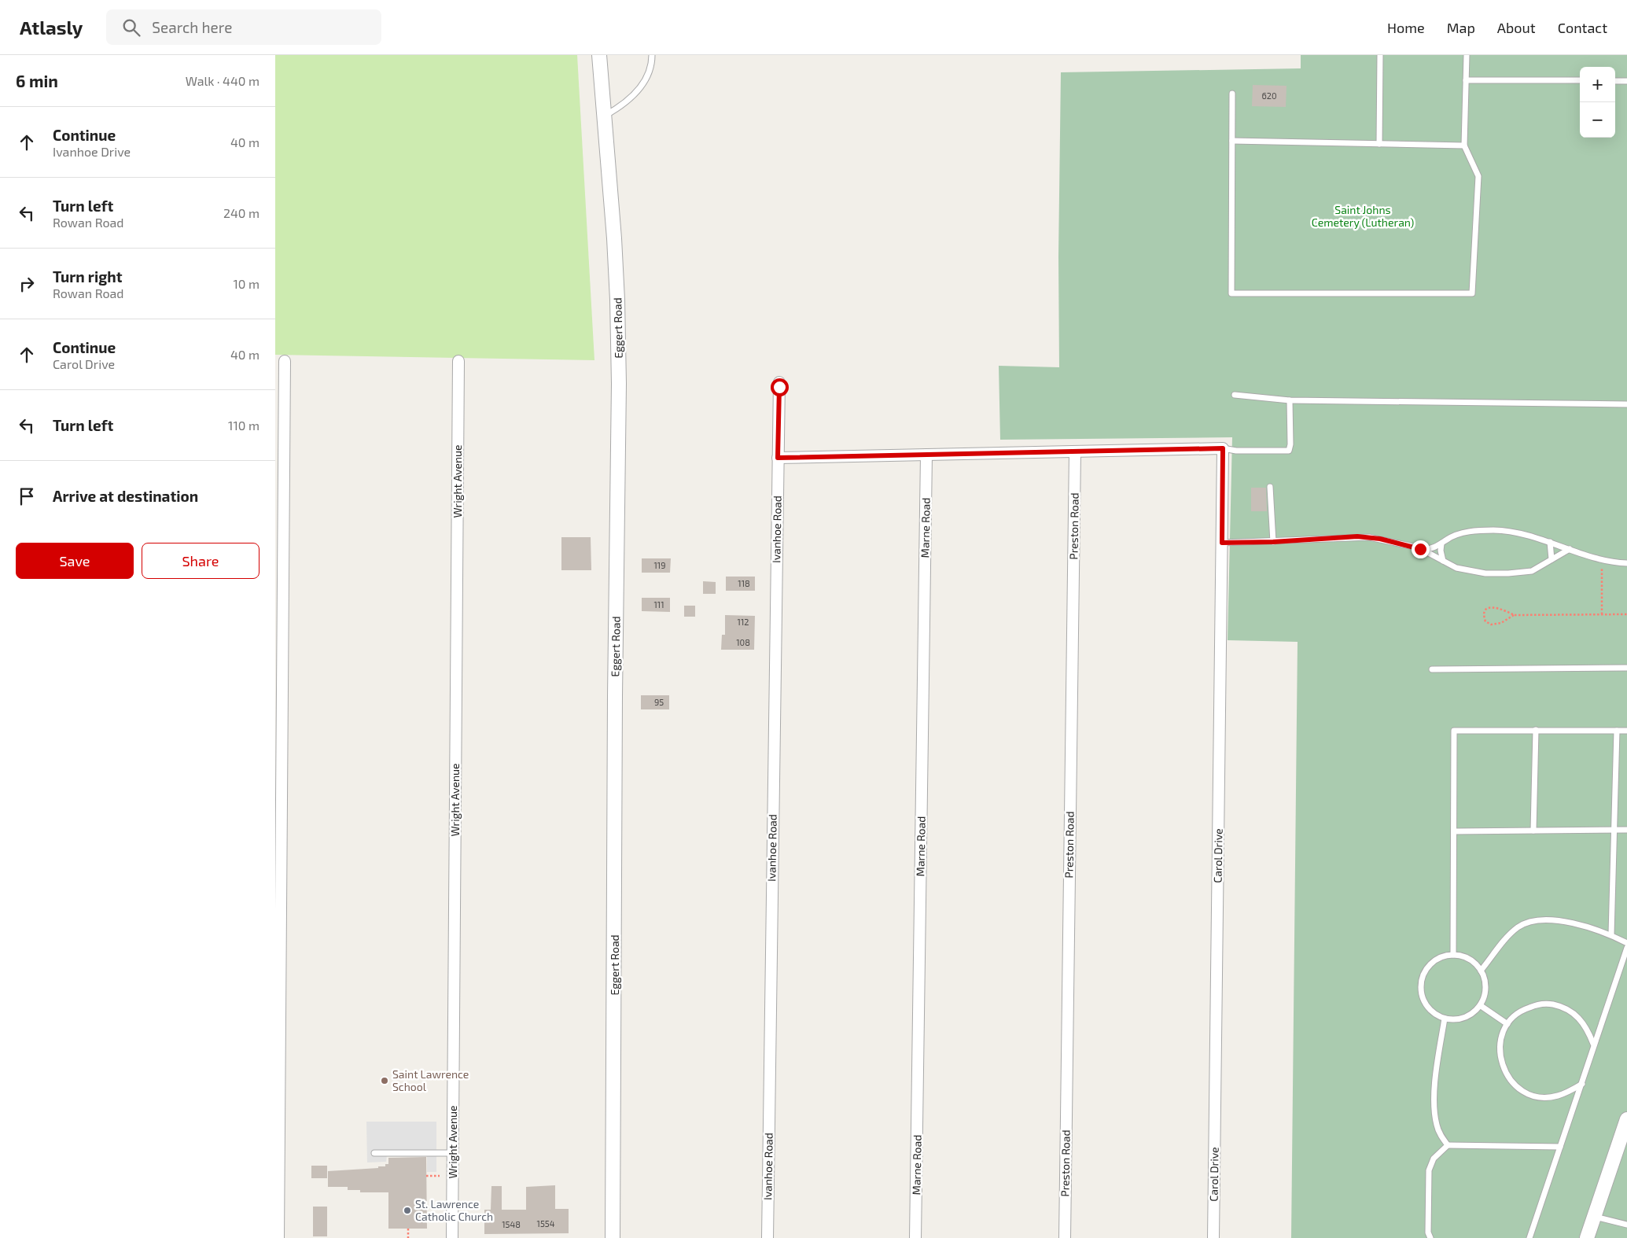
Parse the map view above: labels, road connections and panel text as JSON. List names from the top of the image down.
{
  "streets": {
    "street": [
      "Eggert Road",
      "Wright Avenue",
      "Preston Road",
      "Marne Road",
      "Ivanhoe Road",
      "Carol Drive"
    ]
  },
  "parks": ["Saint Johns Cemetery (Lutheran)"],
  "places": ["Saint Lawrence School", "St. Lawrence Catholic Church"],
  "house_numbers": [
    "620",
    "119",
    "118",
    "111",
    "112",
    "108",
    "95",
    "1554",
    "1548"
  ],
  "page": {
    "header": "Atlasly",
    "search": "Search here",
    "nav": [
      "Home",
      "Map",
      "About",
      "Contact"
    ],
    "heading": ["6 min", "Walk · 440 m"],
    "map_buttons": ["+", "−"],
    "list": [
      ["Continue", "Ivanhoe Drive", "40 m"],
      ["Turn left", "Rowan Road", "240 m"],
      ["Turn right", "Rowan Road", "10 m"],
      ["Continue", "Carol Drive", "40 m"],
      ["Turn left", "110 m"],
      "Arrive at destination"
    ],
    "buttons": ["Save", "Share"]
  }
}
